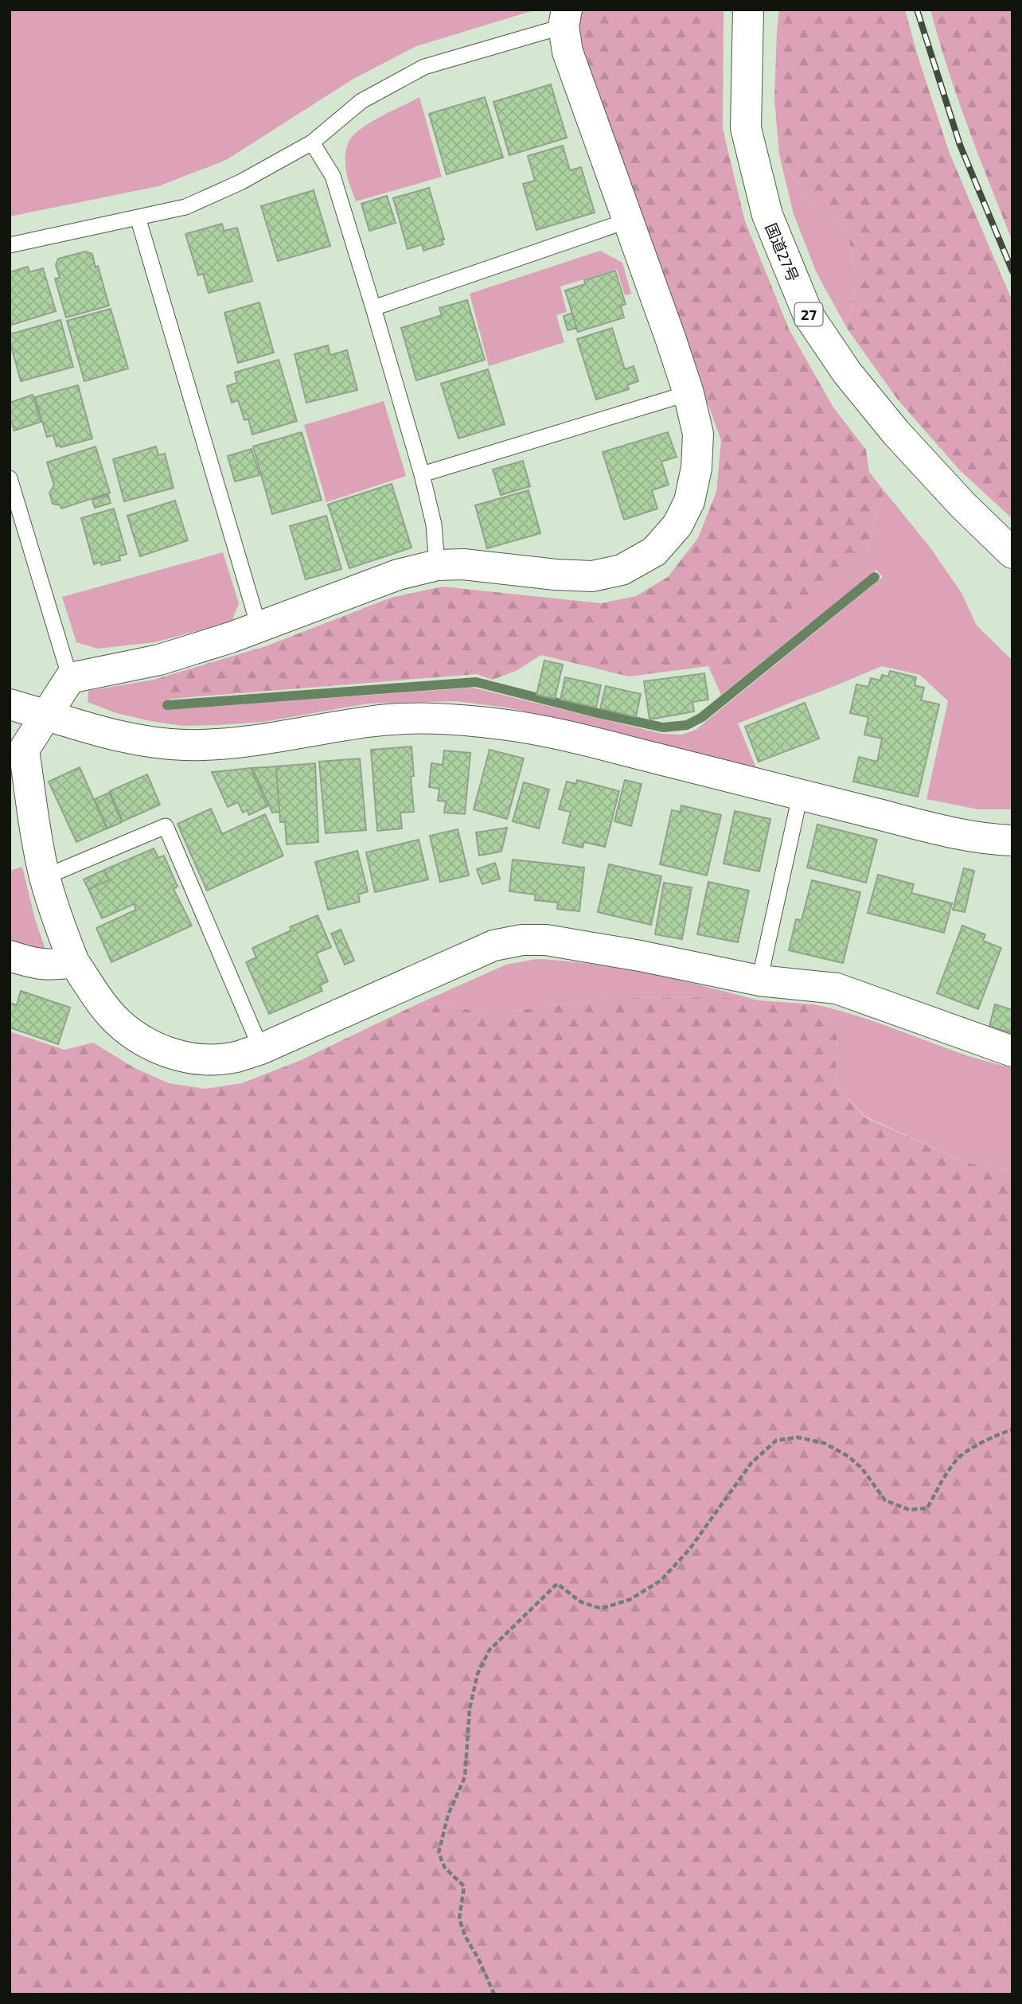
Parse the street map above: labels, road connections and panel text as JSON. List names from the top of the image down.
{
  "streets": {
    "main road": ["国道27号", "27"]
  }
}
